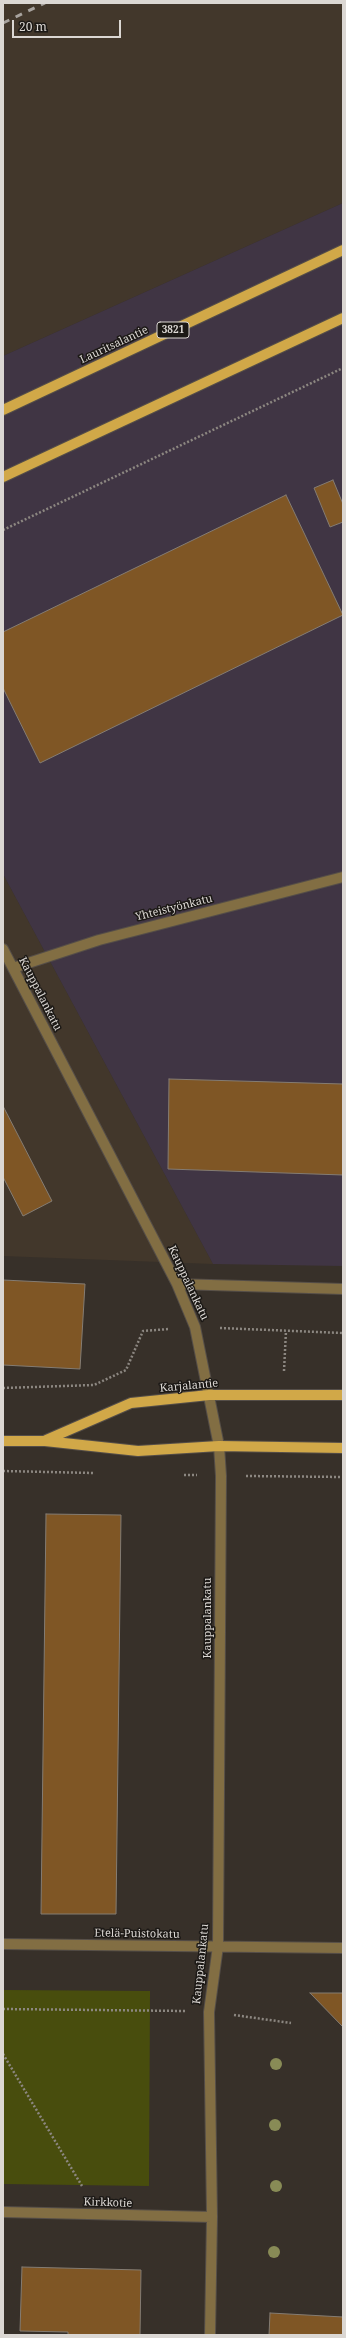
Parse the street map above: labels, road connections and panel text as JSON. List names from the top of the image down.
{
  "streets": {
    "main road": ["3821", "Lauritsalantie", "Karjalantie"],
    "street": [
      "Yhteistyönkatu",
      "Kauppalankatu",
      "Etelä-Puistokatu",
      "Kirkkotie"
    ]
  },
  "crossings": [
    ["Yhteistyönkatu", "Kauppalankatu"],
    ["Kauppalankatu", "Karjalantie"],
    ["Kauppalankatu", "Etelä-Puistokatu"],
    ["Kauppalankatu", "Kirkkotie"]
  ],
  "scale_bar": "20 m"
}
